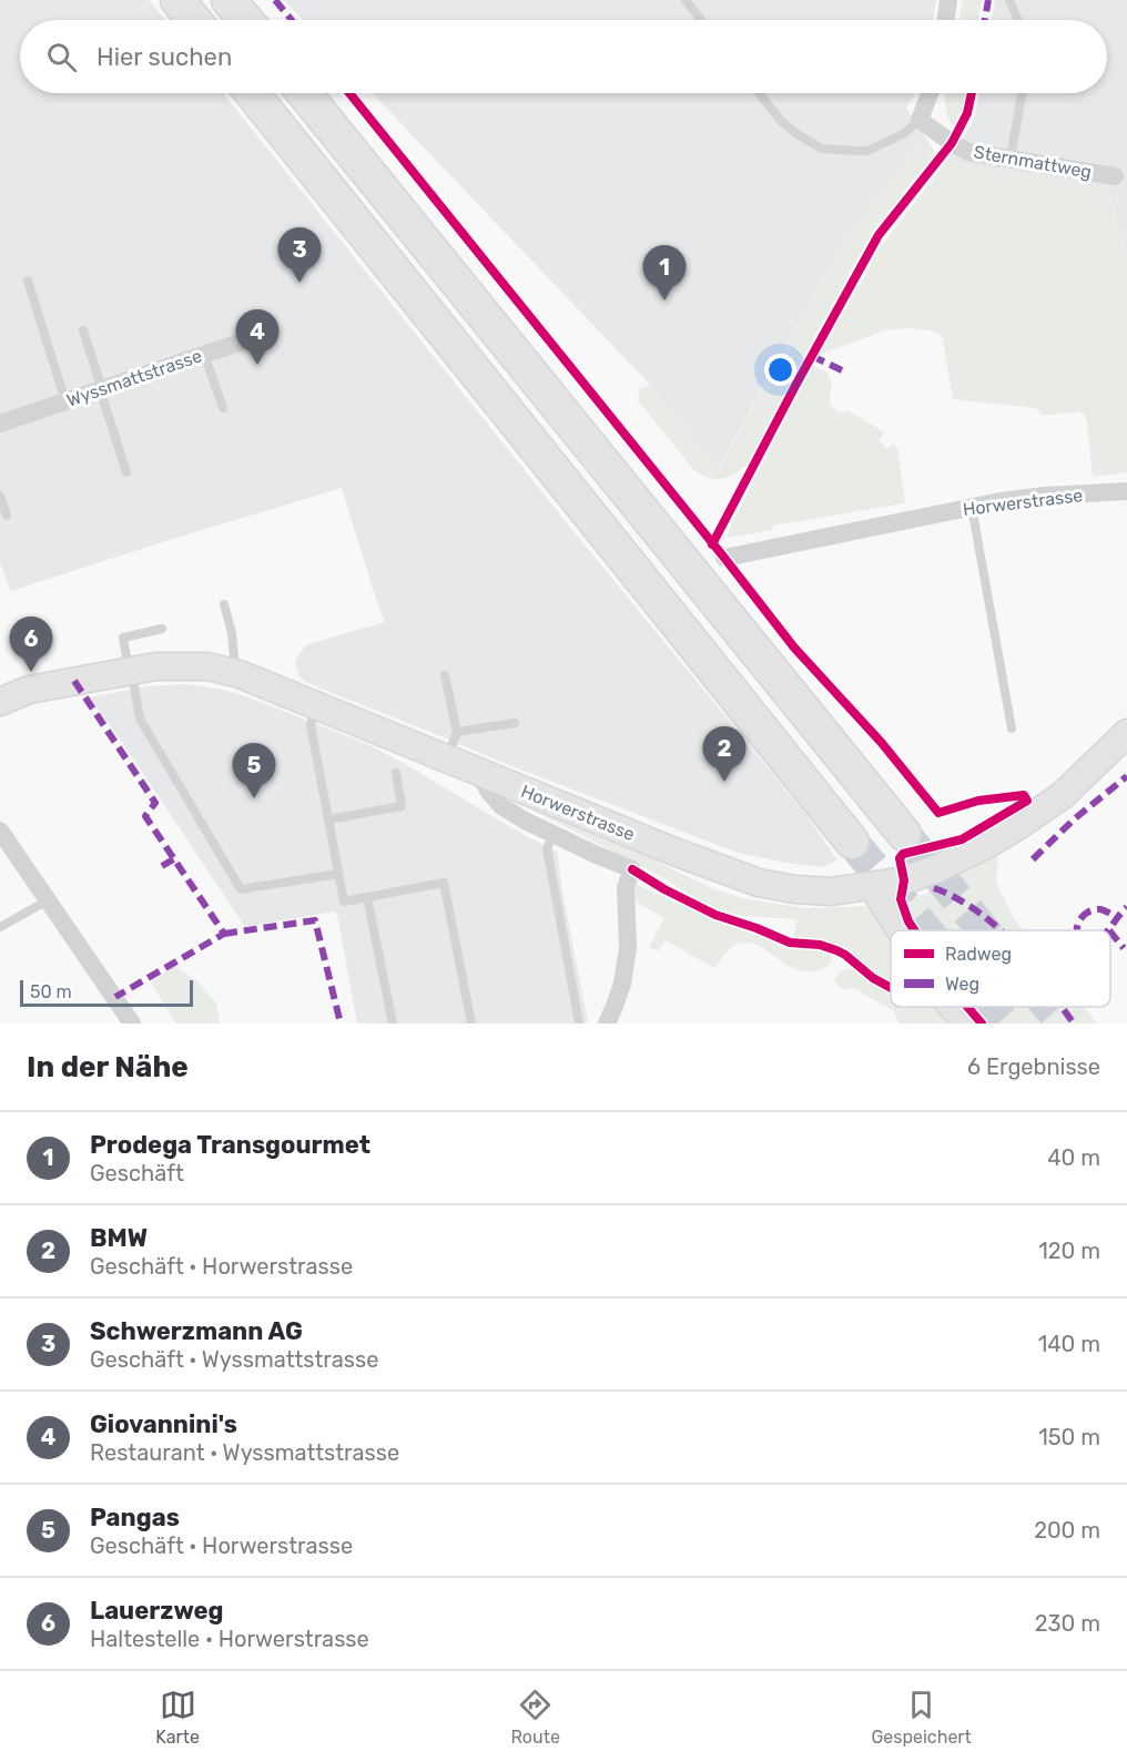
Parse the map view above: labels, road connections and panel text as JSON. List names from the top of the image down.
{
  "streets": {
    "street": ["Sternmattweg", "Wyssmattstrasse", "Horwerstrasse"]
  },
  "legend": ["Radweg", "Weg"],
  "scale_bar": "50 m",
  "page": {
    "search": "Hier suchen",
    "pins": [
      "3",
      "1",
      "4",
      "6",
      "2",
      "5"
    ],
    "scale": "50 m",
    "heading": ["In der Nähe", "6 Ergebnisse"],
    "list": [
      {
        "mark": "1",
        "name": "Prodega Transgourmet",
        "note": "Geschäft",
        "value": "40 m"
      },
      {
        "mark": "2",
        "name": "BMW",
        "note": "Geschäft · Horwerstrasse",
        "value": "120 m"
      },
      {
        "mark": "3",
        "name": "Schwerzmann AG",
        "note": "Geschäft · Wyssmattstrasse",
        "value": "140 m"
      },
      {
        "mark": "4",
        "name": "Giovannini's",
        "note": "Restaurant · Wyssmattstrasse",
        "value": "150 m"
      },
      {
        "mark": "5",
        "name": "Pangas",
        "note": "Geschäft · Horwerstrasse",
        "value": "200 m"
      },
      {
        "mark": "6",
        "name": "Lauerzweg",
        "note": "Haltestelle · Horwerstrasse",
        "value": "230 m"
      }
    ],
    "nav": ["Karte", "Route", "Gespeichert"]
  }
}
